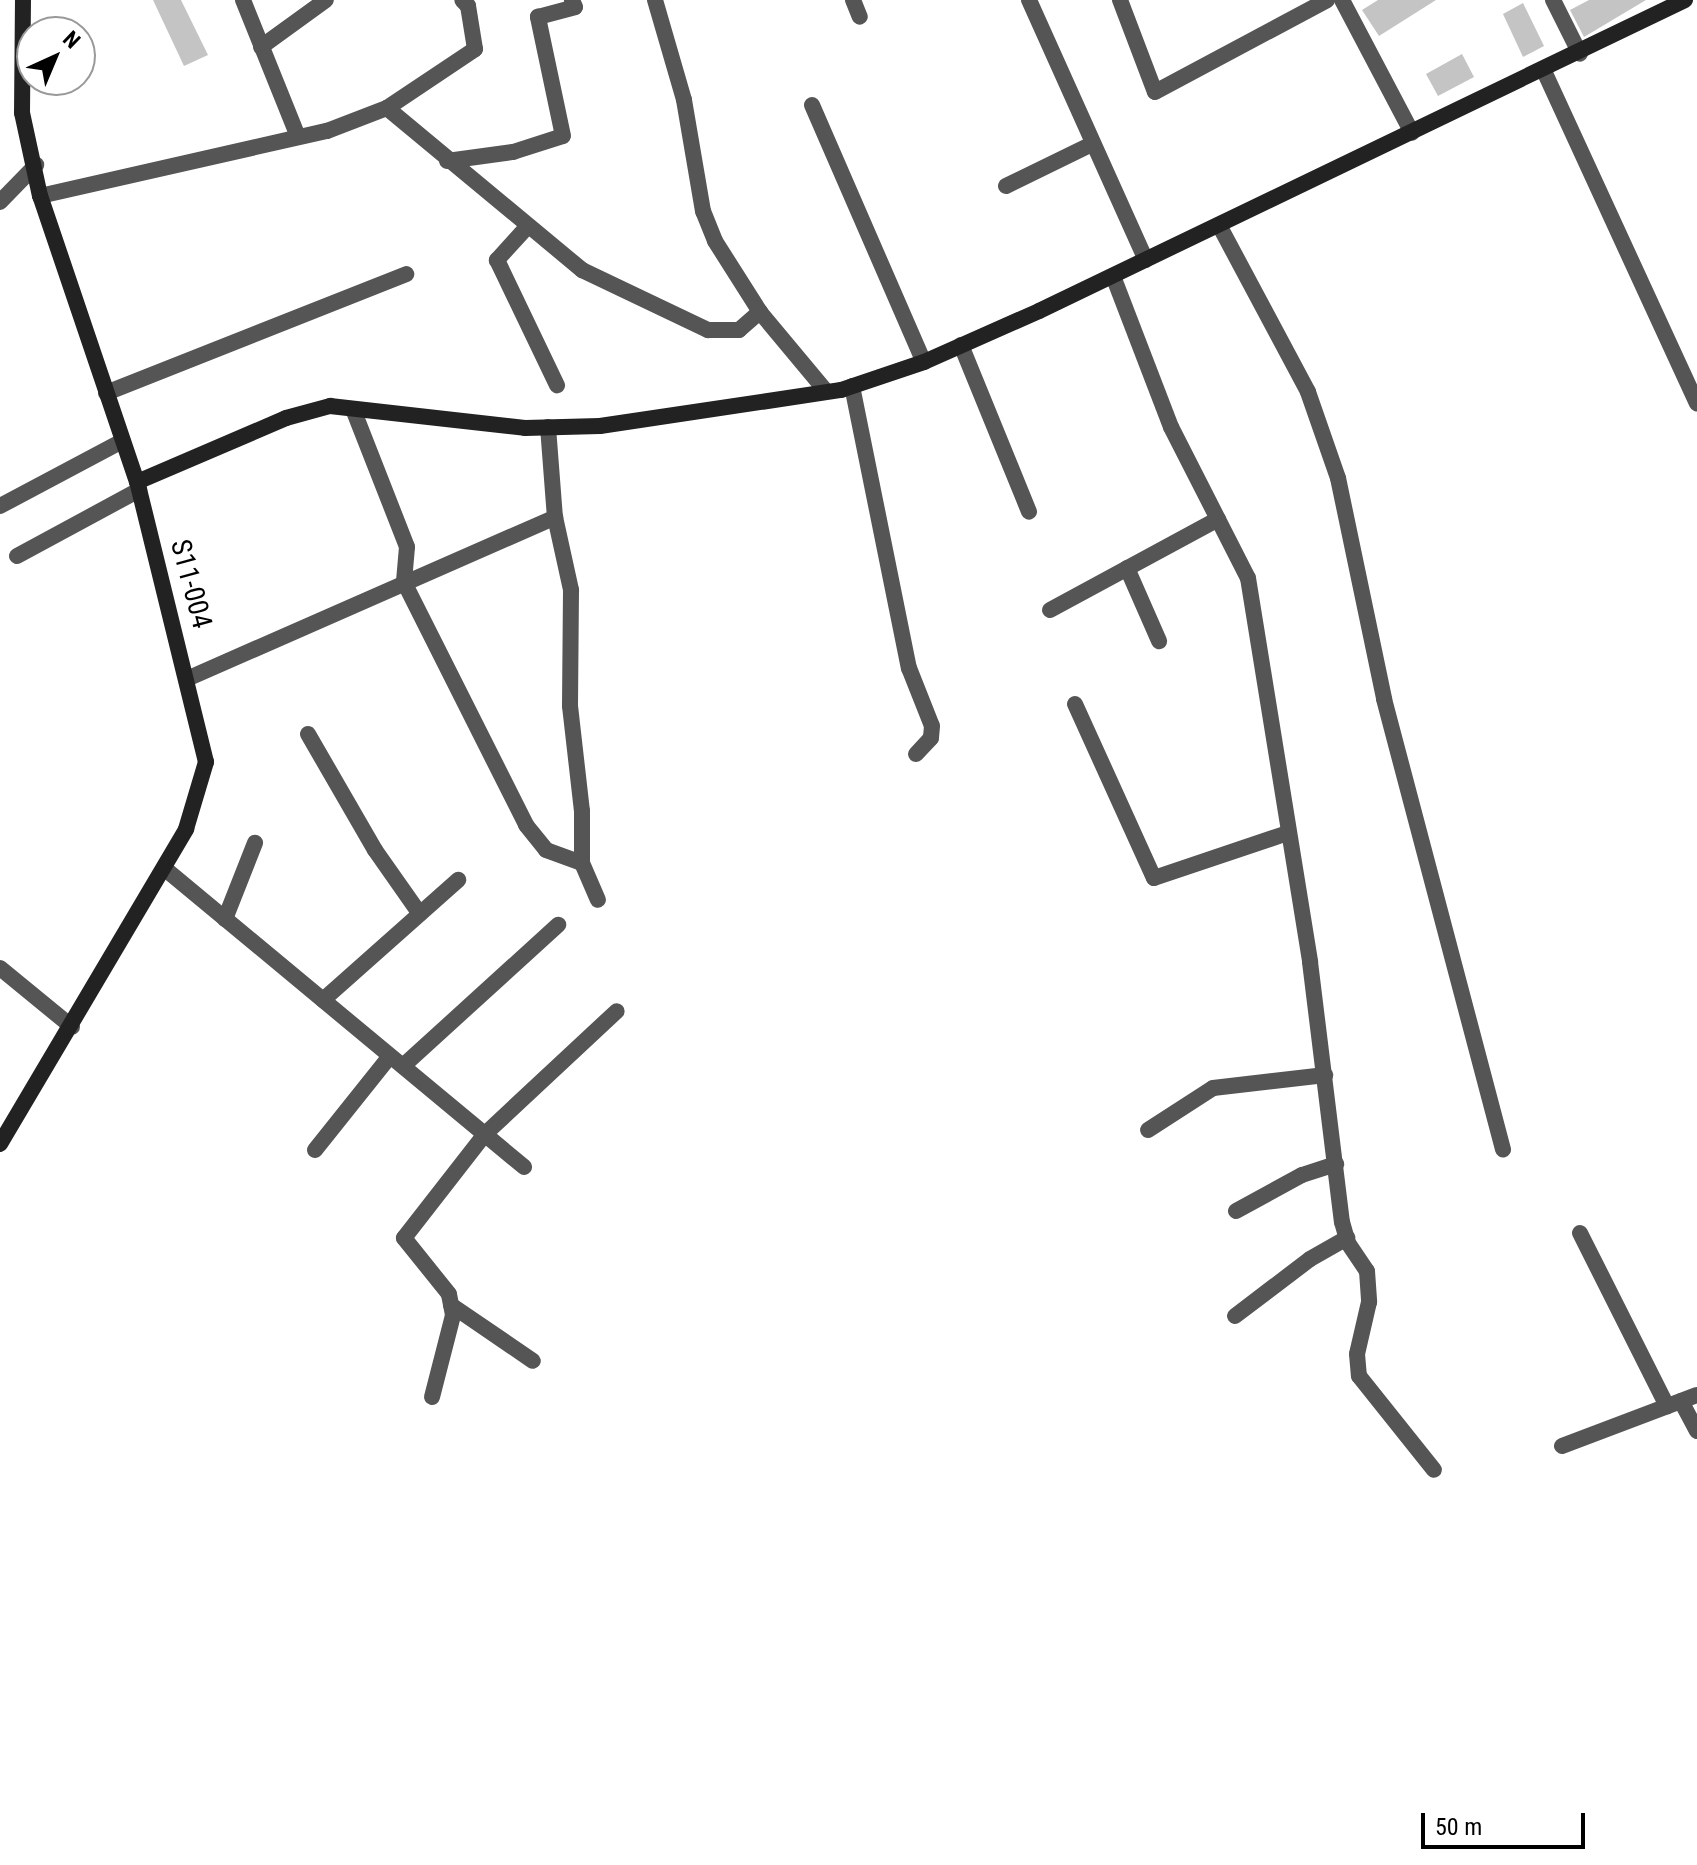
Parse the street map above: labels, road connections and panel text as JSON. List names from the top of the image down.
{
  "streets": {
    "street": ["S11-004"]
  },
  "scale_bar": "50 m",
  "north": "top right"
}
